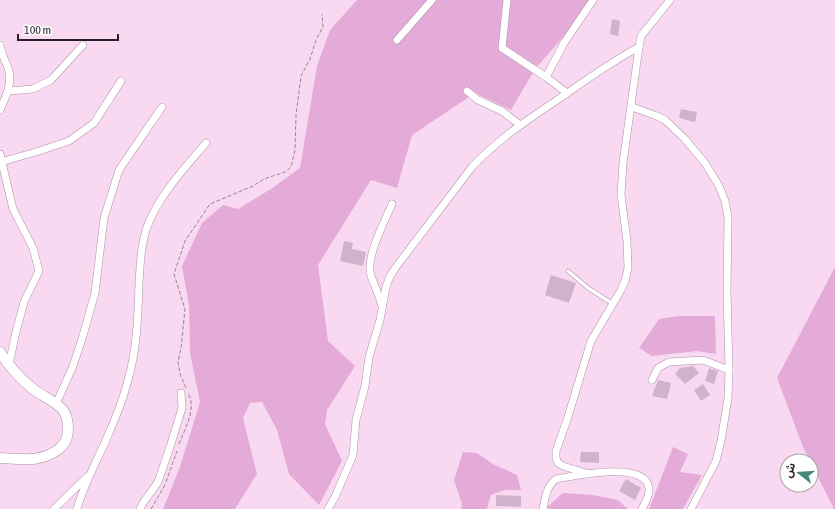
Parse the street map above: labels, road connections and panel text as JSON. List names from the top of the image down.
{
  "scale_bar": "100 m",
  "north": "left"
}
